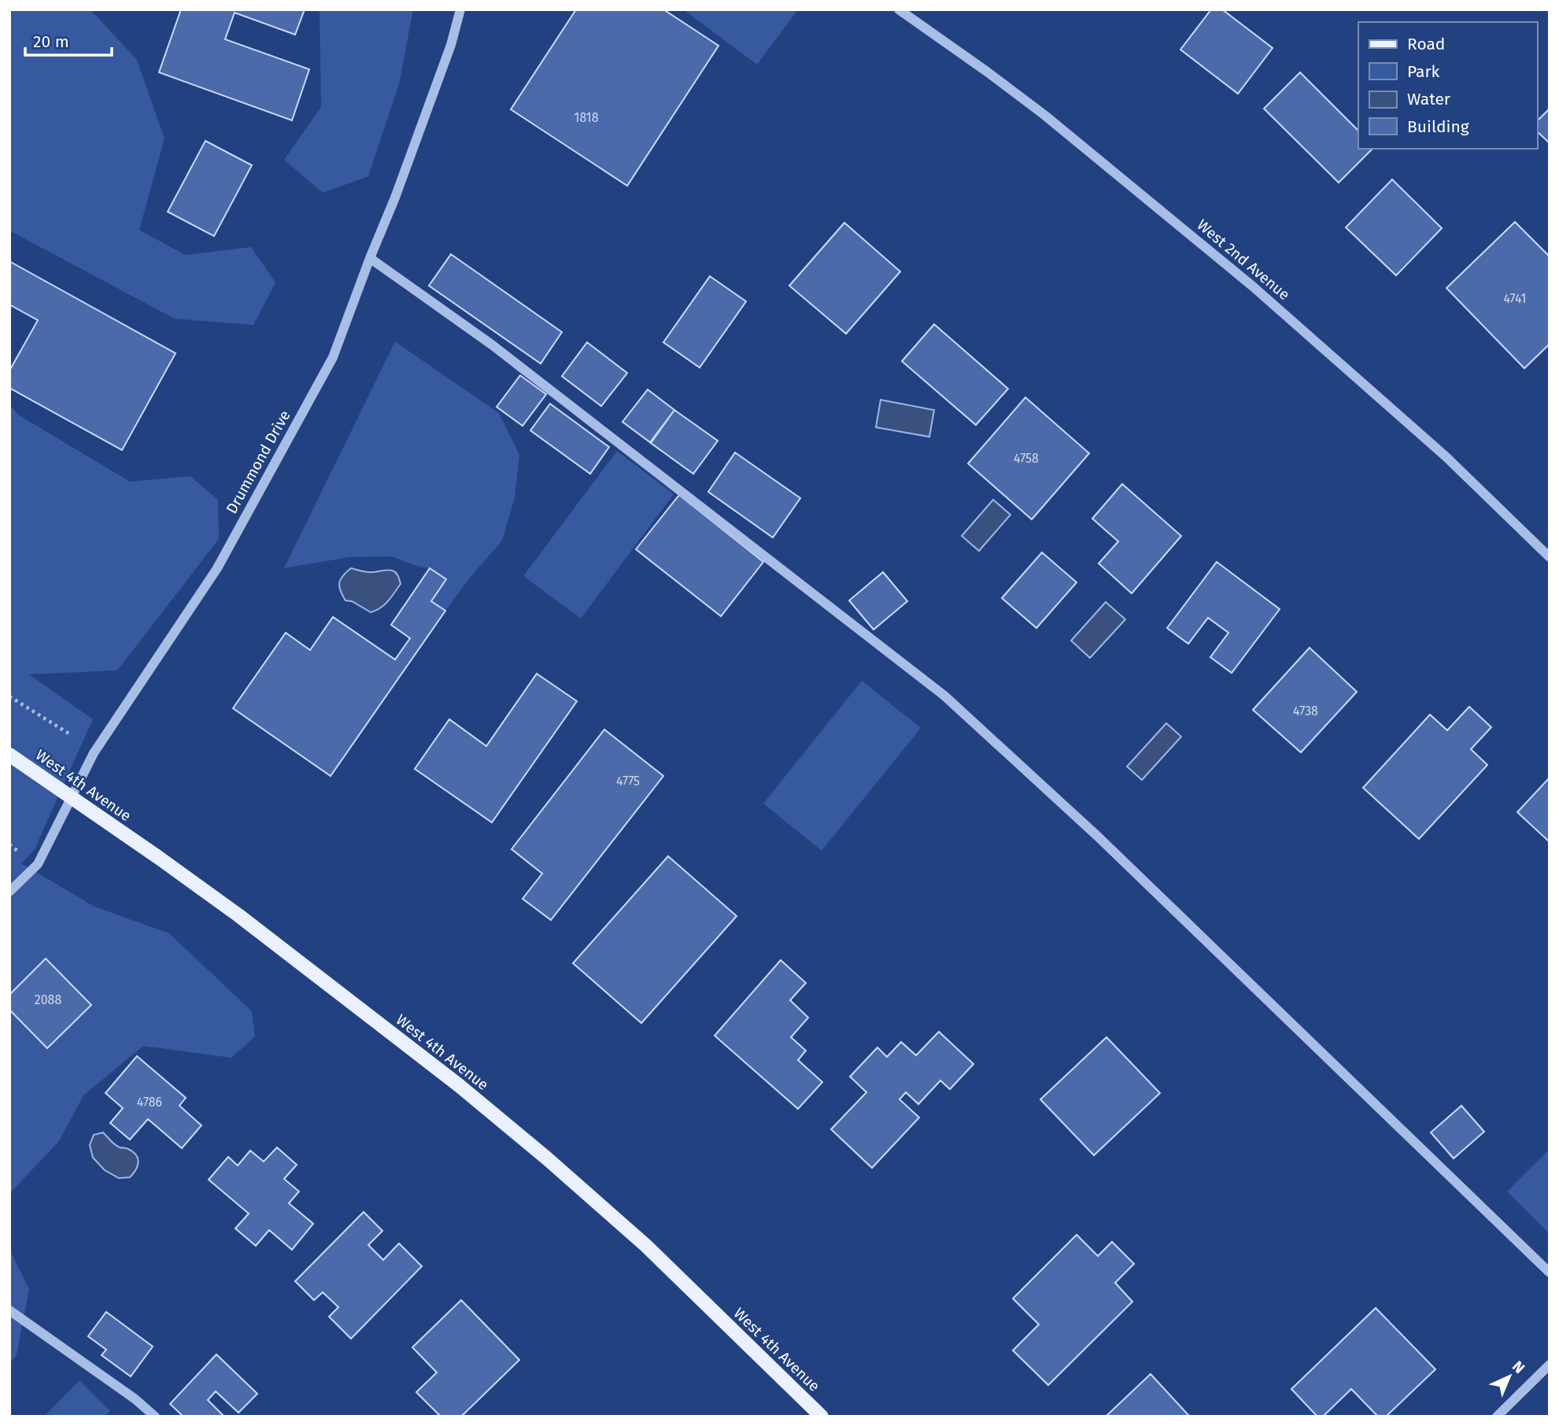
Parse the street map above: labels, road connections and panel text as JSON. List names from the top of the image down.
{
  "streets": {
    "main road": ["West 4th Avenue"],
    "street": ["West 2nd Avenue", "Drummond Drive"]
  },
  "crossings": [
    ["Drummond Drive", "West 4th Avenue"]
  ],
  "house_numbers": [
    "1818",
    "4741",
    "4758",
    "4738",
    "4775",
    "2088",
    "4786"
  ],
  "legend": [
    "Road",
    "Park",
    "Water",
    "Building"
  ],
  "scale_bar": "20 m",
  "north": "top right"
}
